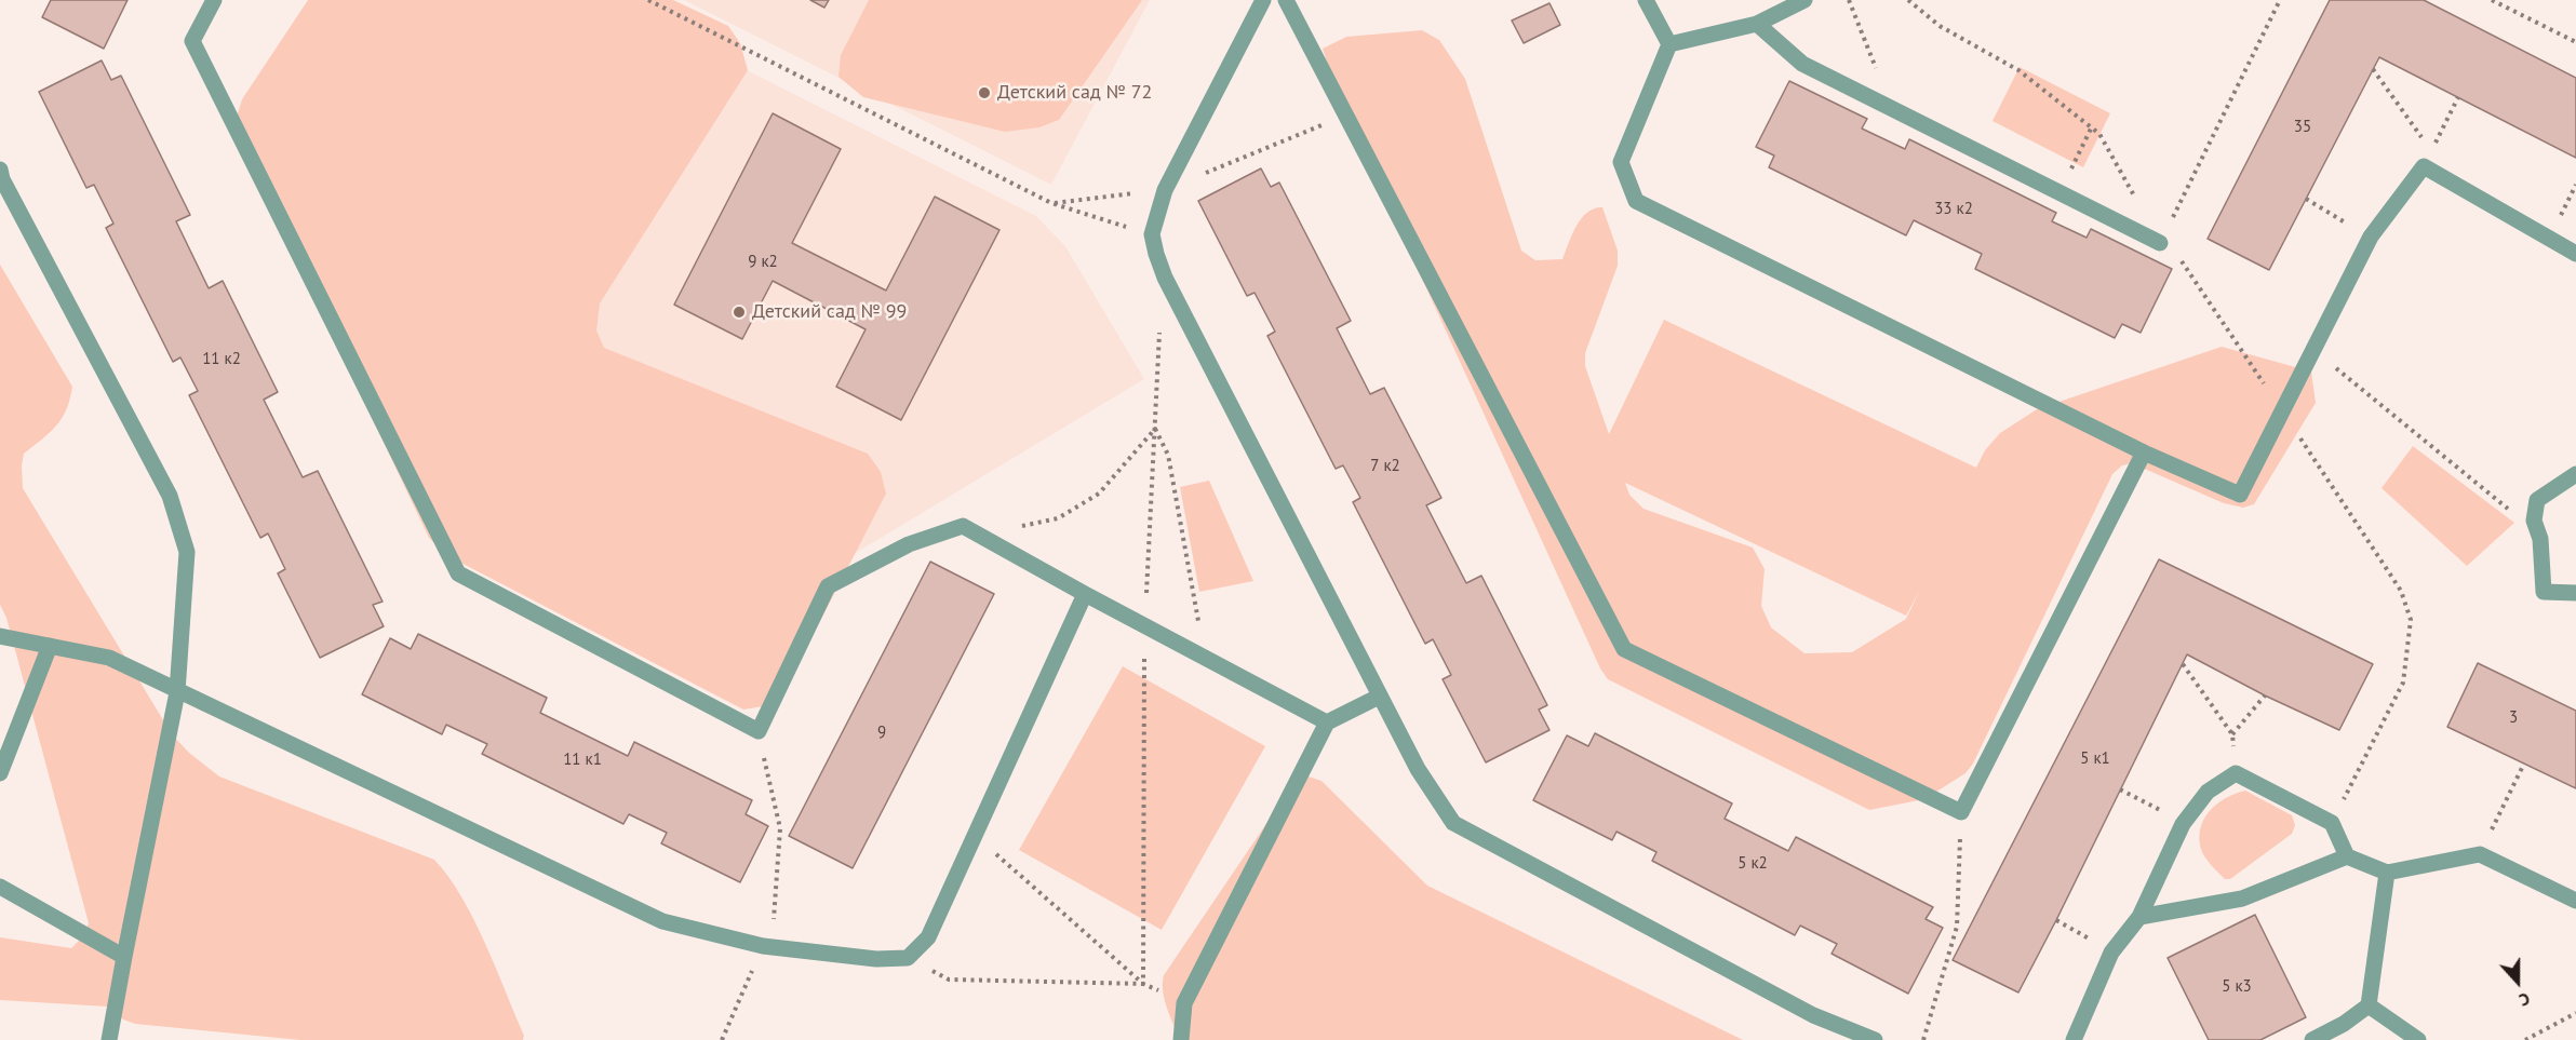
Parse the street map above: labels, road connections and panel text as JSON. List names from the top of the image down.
{
  "places": ["Детский сад № 72", "Детский сад № 99"],
  "house_numbers": [
    "35",
    "33 к2",
    "9 к2",
    "11 к2",
    "7 к2",
    "3",
    "9",
    "5 к1",
    "11 к1",
    "5 к2",
    "5 к3"
  ],
  "north": "bottom"
}
